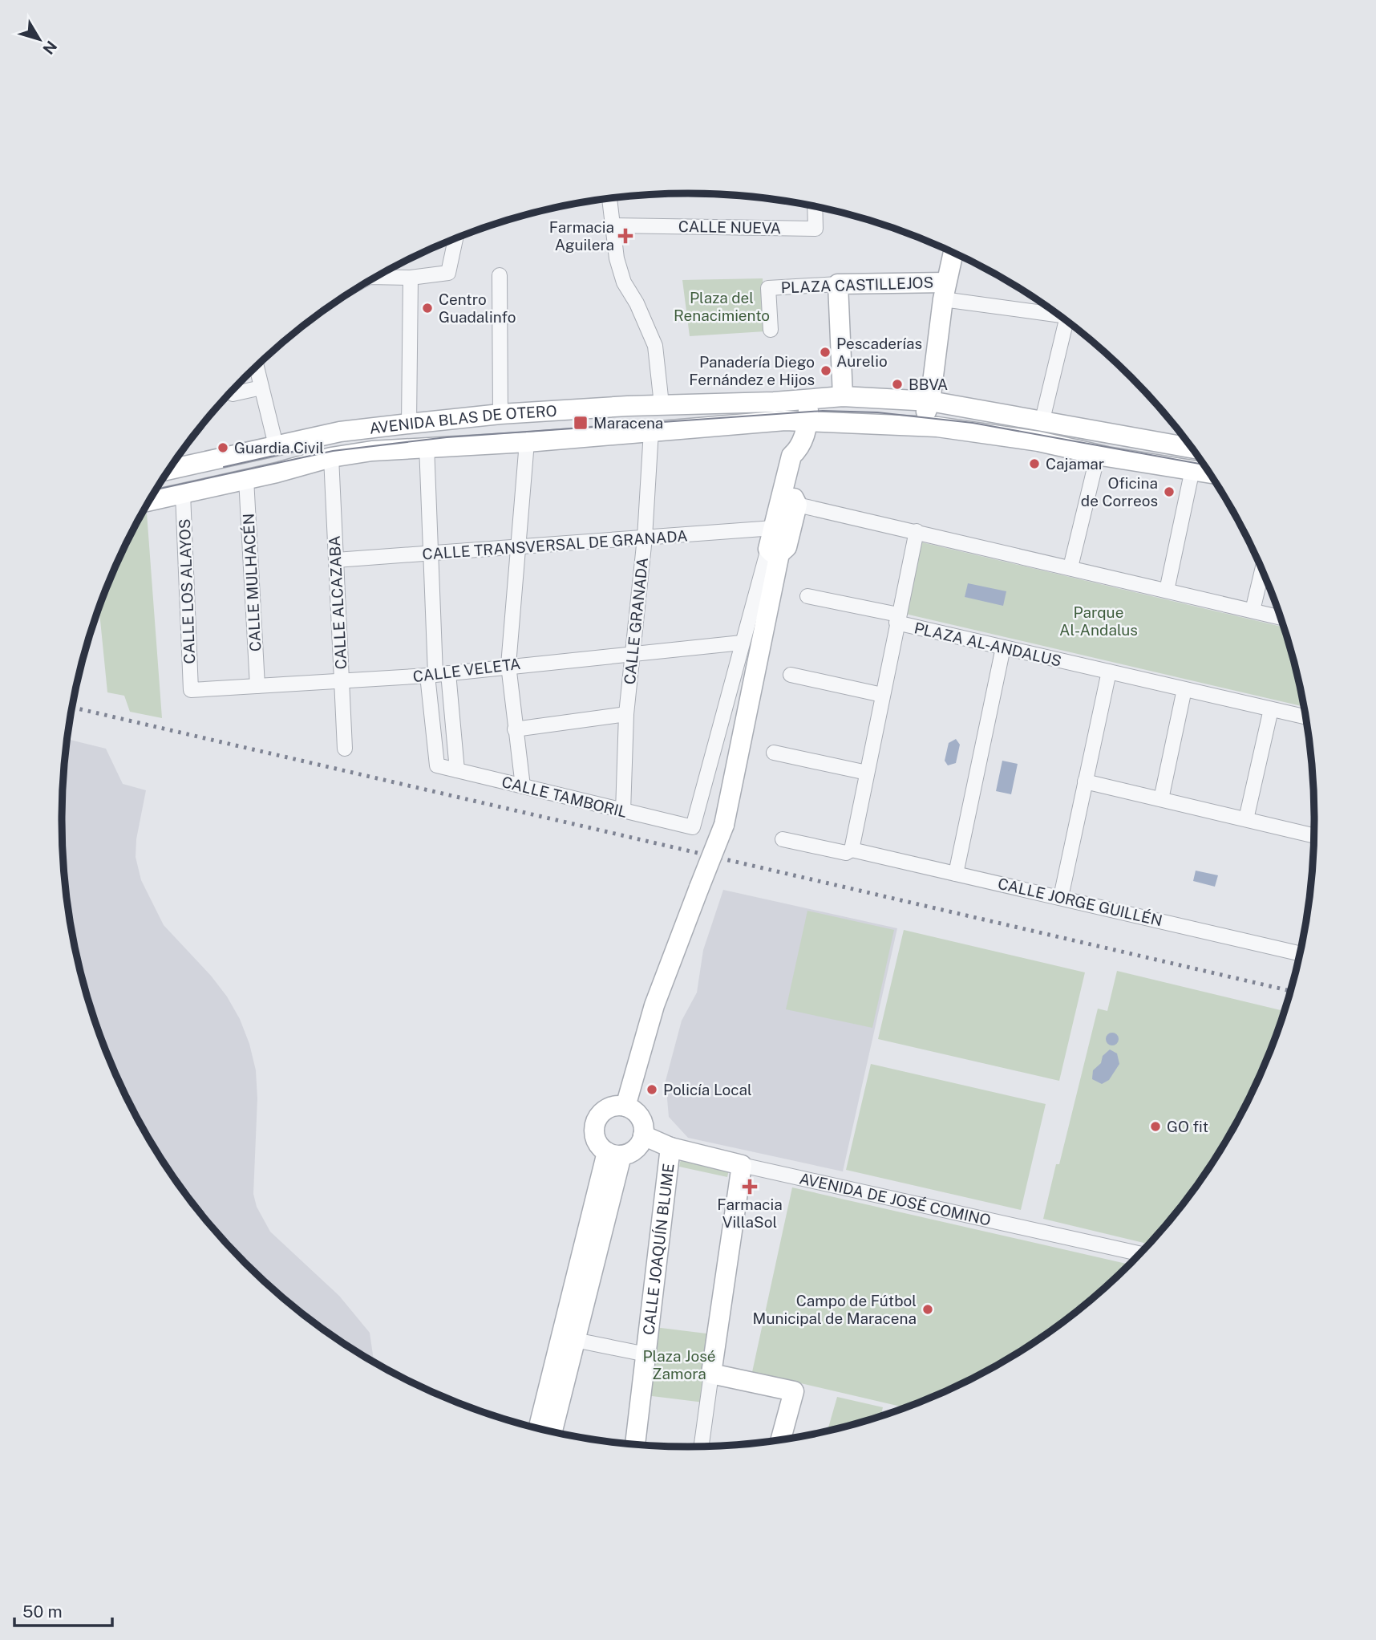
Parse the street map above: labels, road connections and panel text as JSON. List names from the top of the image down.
{
  "streets": {
    "street": [
      "CALLE NUEVA",
      "PLAZA CASTILLEJOS",
      "AVENIDA BLAS DE OTERO",
      "CALLE TRANSVERSAL DE GRANADA",
      "CALLE MULHACÉN",
      "CALLE LOS ALAYOS",
      "CALLE ALCAZABA",
      "CALLE GRANADA",
      "PLAZA AL-ANDALUS",
      "CALLE VELETA",
      "CALLE TAMBORIL",
      "CALLE JORGE GUILLÉN",
      "AVENIDA DE JOSÉ COMINO",
      "CALLE JOAQUÍN BLUME"
    ]
  },
  "crossings": [
    ["AVENIDA BLAS DE OTERO", "CALLE MULHACÉN"],
    ["AVENIDA BLAS DE OTERO", "CALLE LOS ALAYOS"],
    ["AVENIDA BLAS DE OTERO", "CALLE ALCAZABA"],
    ["AVENIDA BLAS DE OTERO", "CALLE GRANADA"],
    ["CALLE TRANSVERSAL DE GRANADA", "CALLE ALCAZABA"],
    ["CALLE TRANSVERSAL DE GRANADA", "CALLE GRANADA"],
    ["CALLE MULHACÉN", "CALLE VELETA"],
    ["CALLE LOS ALAYOS", "CALLE VELETA"],
    ["CALLE ALCAZABA", "CALLE VELETA"],
    ["CALLE GRANADA", "CALLE VELETA"],
    ["CALLE GRANADA", "CALLE TAMBORIL"],
    ["CALLE VELETA", "CALLE TAMBORIL"],
    ["AVENIDA DE JOSÉ COMINO", "CALLE JOAQUÍN BLUME"]
  ],
  "parks": ["Plaza del Renacimiento", "Parque Al-Andalus", "Plaza José Zamora"],
  "places": {
    "health": ["Farmacia Aguilera", "Farmacia VillaSol"],
    "other": [
      "Centro Guadalinfo",
      "Pescaderías Aurelio",
      "Panadería Diego Fernández e Hijos",
      "BBVA",
      "Guardia Civil",
      "Cajamar",
      "Oficina de Correos",
      "Policía Local",
      "GO fit",
      "Campo de Fútbol Municipal de Maracena"
    ],
    "transit": ["Maracena"]
  },
  "scale_bar": "50 m",
  "north": "bottom right"
}
